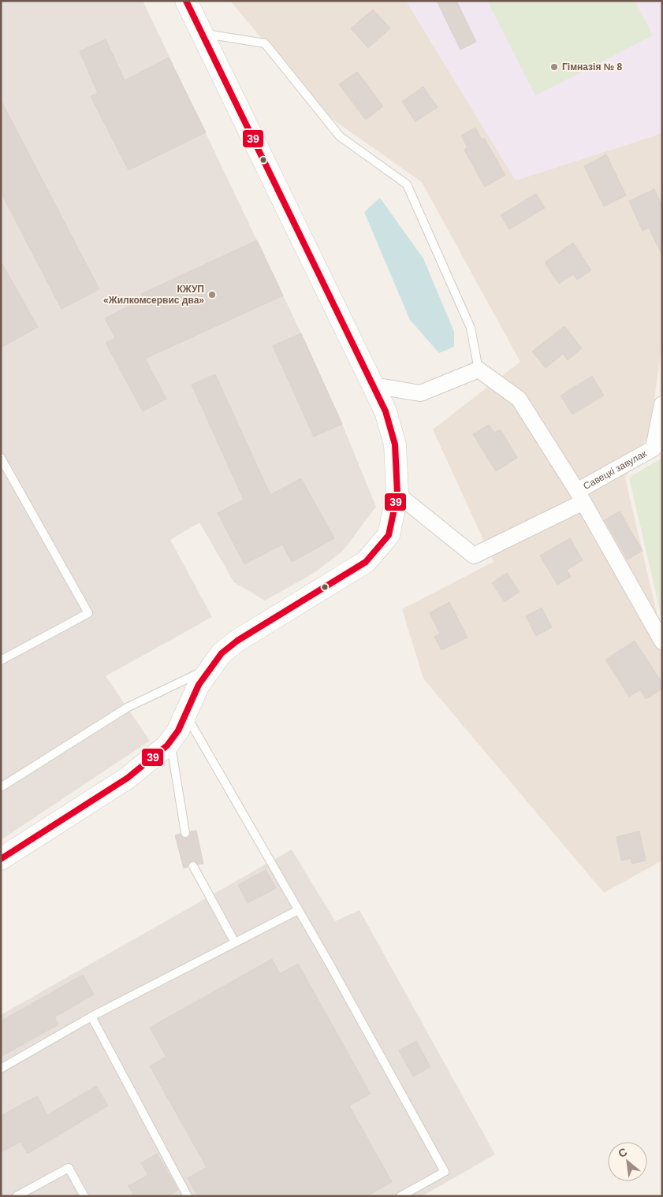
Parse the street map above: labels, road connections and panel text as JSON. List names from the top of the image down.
{
  "streets": {
    "street": ["Савецкі завулак"]
  },
  "places": ["Гімназія № 8", "КЖУП «Жилкомсервис два»"],
  "lines": ["transit line 39"],
  "north": "top left"
}
